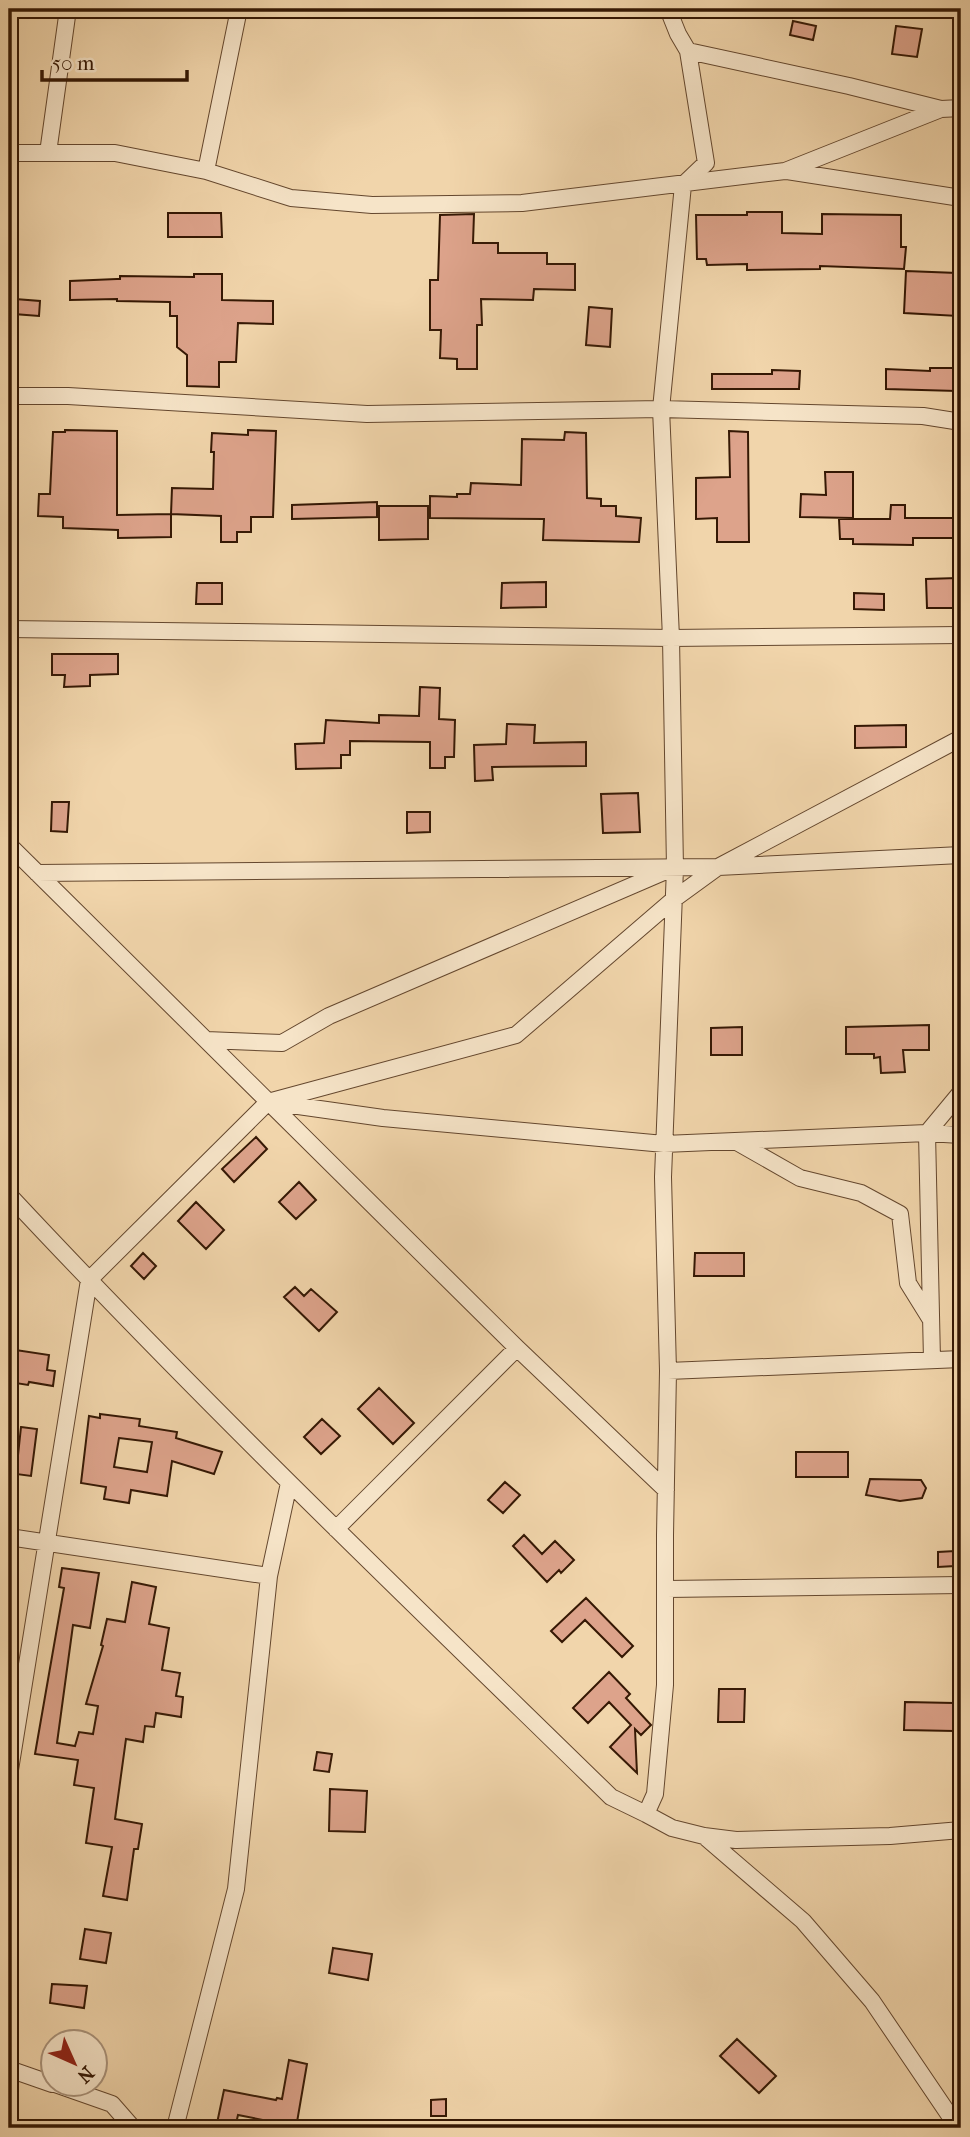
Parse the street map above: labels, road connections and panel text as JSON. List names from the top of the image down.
{
  "scale_bar": "50 m",
  "north": "bottom right"
}
